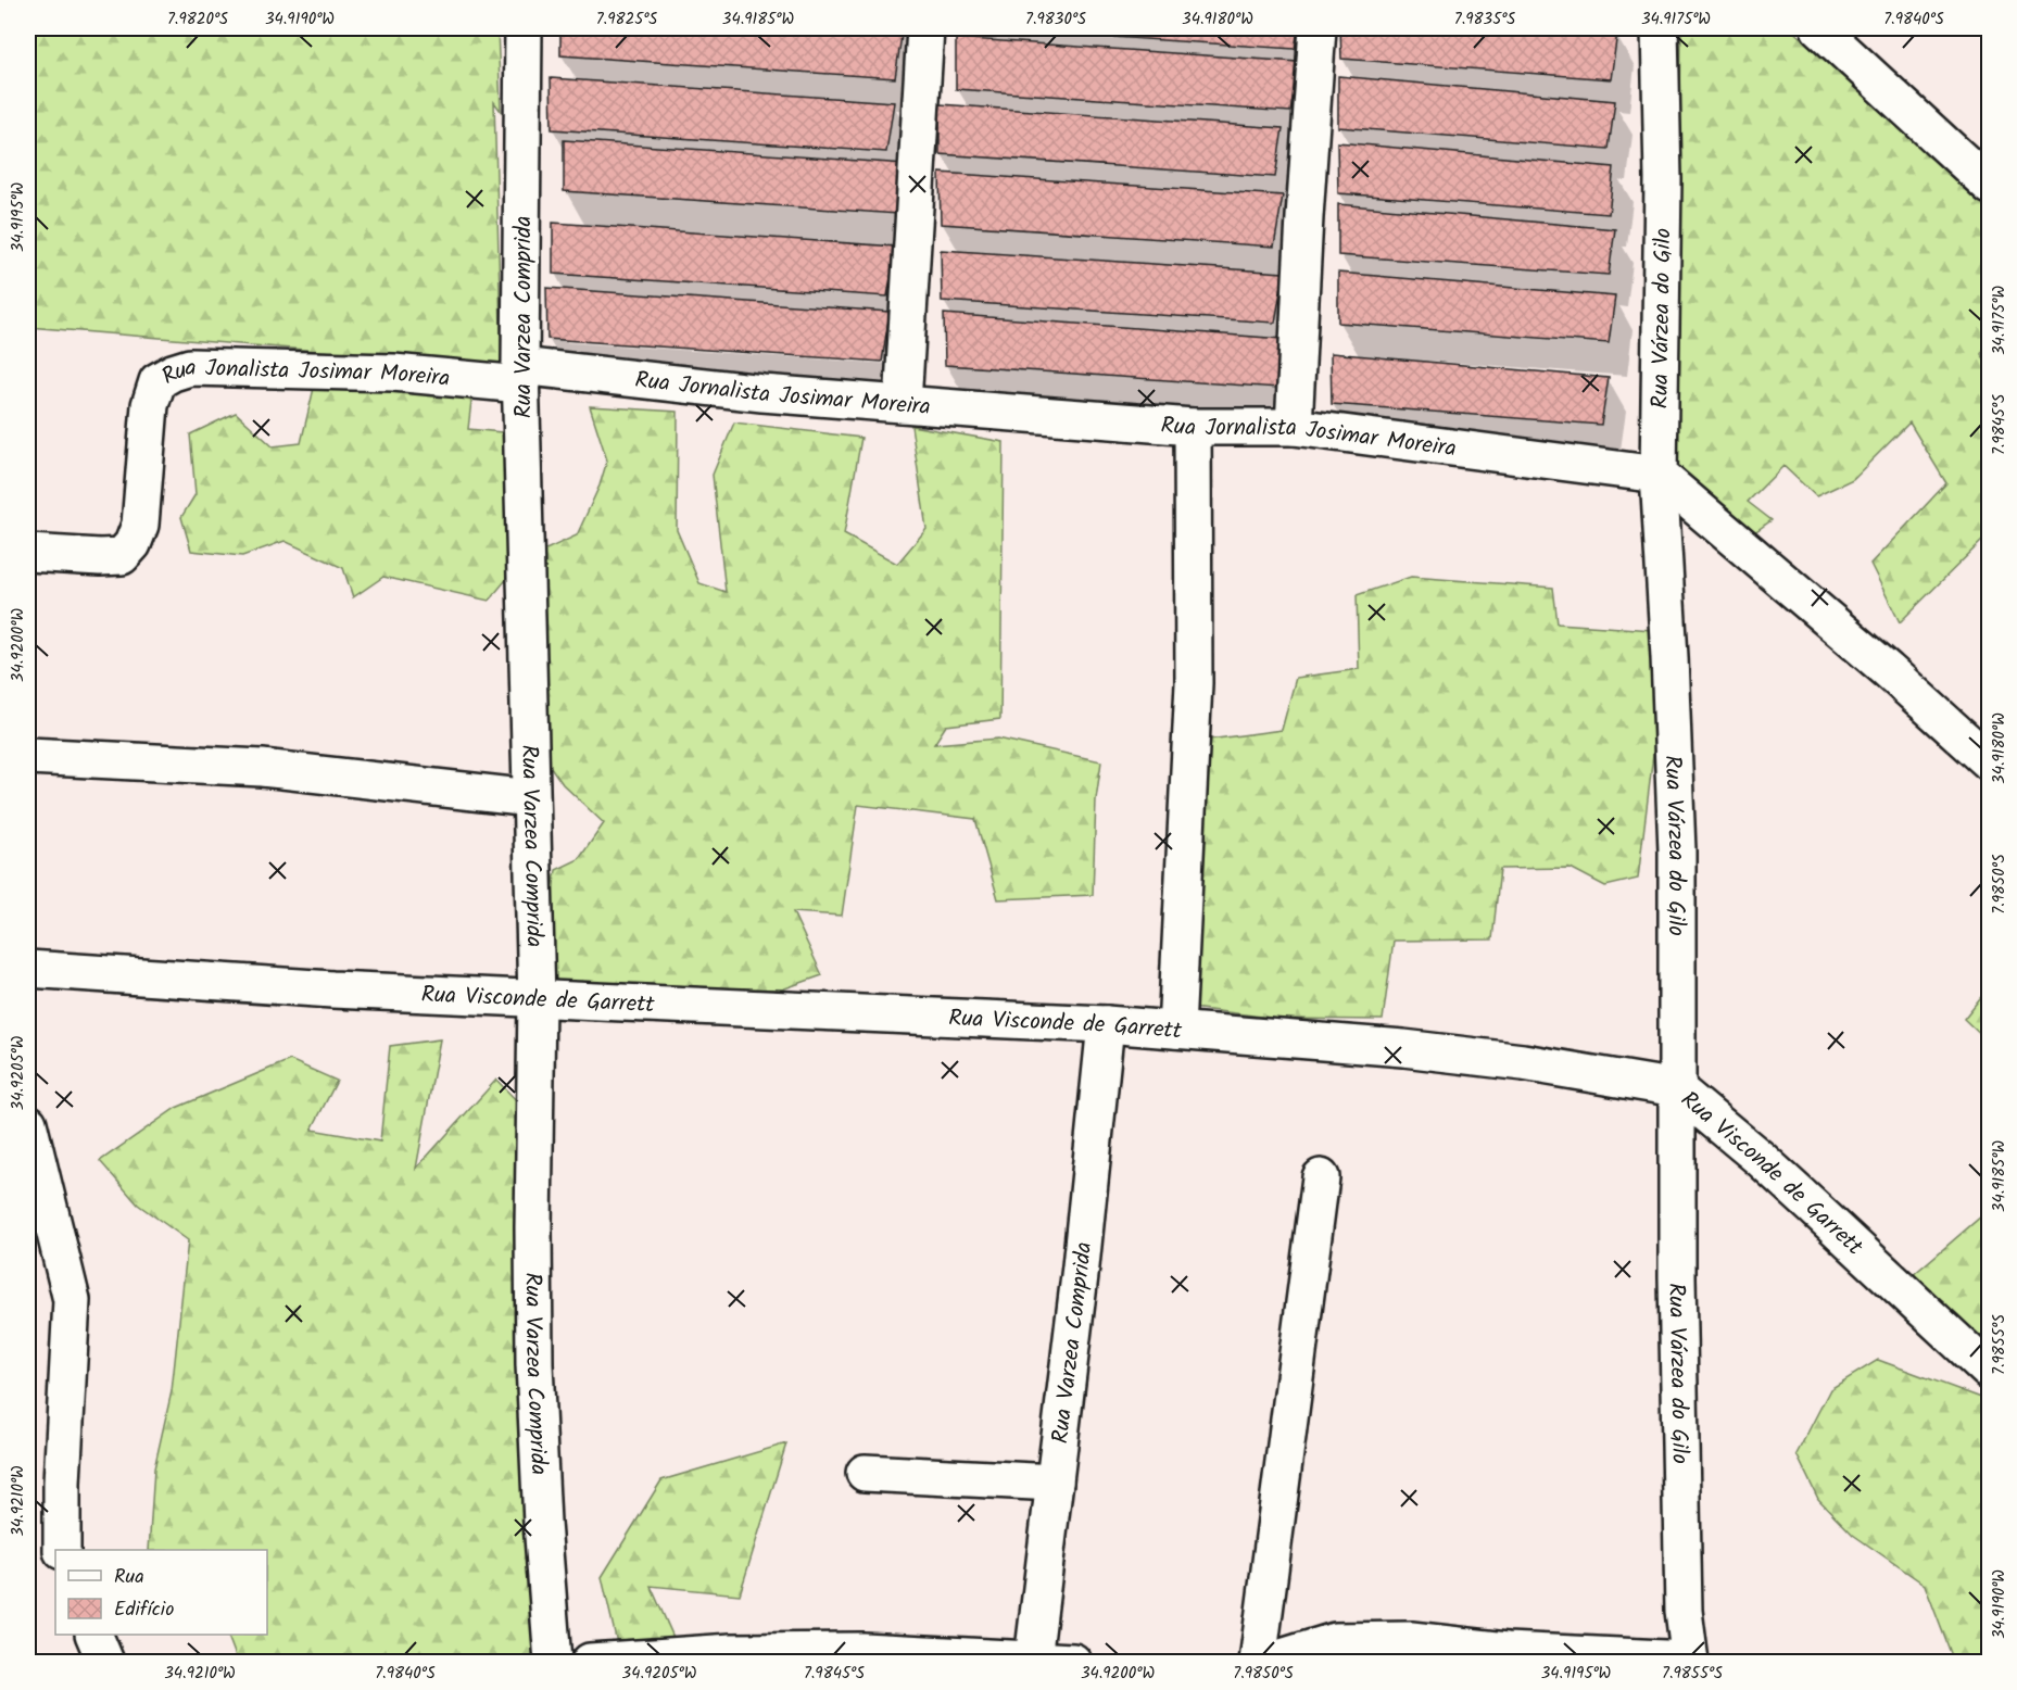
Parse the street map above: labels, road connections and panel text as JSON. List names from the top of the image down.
{
  "streets": {
    "street": [
      "Rua Varzea Comprida",
      "Rua Várzea do Gilo",
      "Rua Jonalista Josimar Moreira",
      "Rua Jornalista Josimar Moreira",
      "Rua Visconde de Garrett"
    ]
  },
  "crossings": [
    ["Rua Varzea Comprida", "Rua Jonalista Josimar Moreira"],
    ["Rua Varzea Comprida", "Rua Jornalista Josimar Moreira"],
    ["Rua Varzea Comprida", "Rua Visconde de Garrett"],
    ["Rua Várzea do Gilo", "Rua Jornalista Josimar Moreira"],
    ["Rua Várzea do Gilo", "Rua Visconde de Garrett"],
    ["Rua Jonalista Josimar Moreira", "Rua Jornalista Josimar Moreira"]
  ],
  "legend": ["Rua", "Edifício"],
  "coordinates": [
    "7.9820°S",
    "34.9190°W",
    "7.9825°S",
    "34.9185°W",
    "7.9830°S",
    "34.9180°W",
    "7.9835°S",
    "34.9175°W",
    "7.9840°S",
    "34.9195°W",
    "7.9845°S",
    "34.9200°W",
    "7.9850°S",
    "34.9205°W",
    "7.9855°S",
    "34.9210°W"
  ]
}
